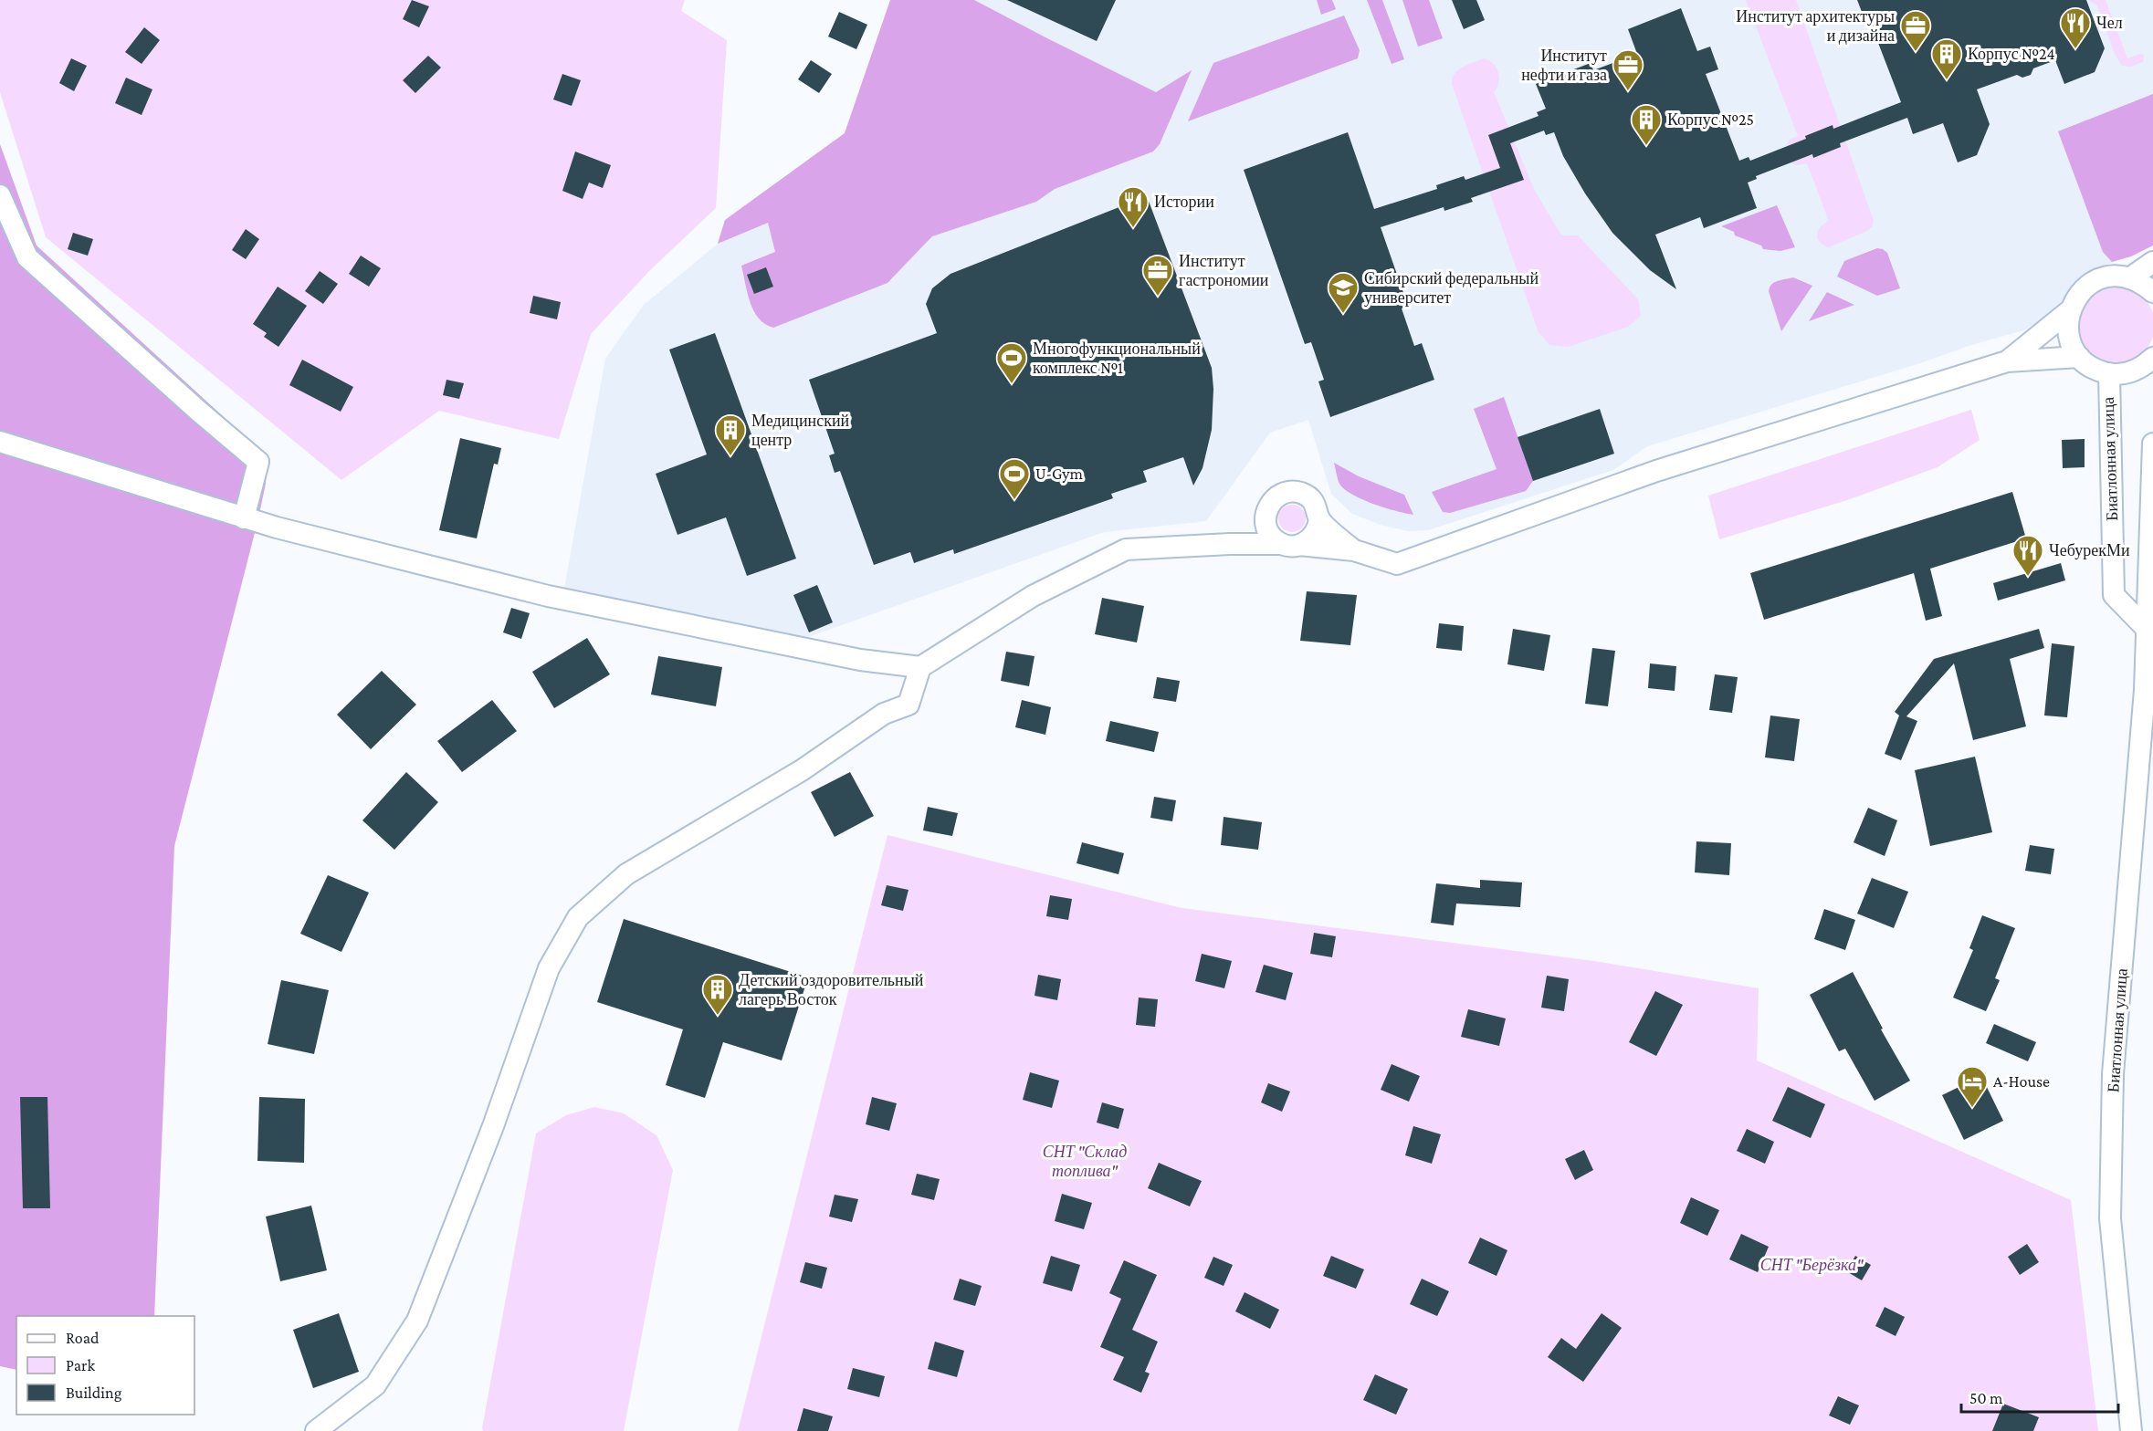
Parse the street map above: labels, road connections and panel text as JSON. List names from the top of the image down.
{
  "streets": {
    "street": ["Биатлонная улица"]
  },
  "parks": ["СНТ \"Склад топлива\"", "СНТ \"Берёзка\""],
  "places": {
    "restaurant": ["Чел", "Истории", "ЧебурекМи"],
    "office": ["Институт архитектуры и дизайна", "Институт нефти и газа", "Институт гастрономии"],
    "building": [
      "Корпус №24",
      "Корпус №25",
      "Медицинский центр",
      "Детский оздоровительный лагерь Восток"
    ],
    "school or university": ["Сибирский федеральный университет"],
    "sports": ["Многофункциональный комплекс №1", "U-Gym"],
    "hotel": ["A-House"]
  },
  "legend": ["Road", "Park", "Building"],
  "scale_bar": "50 m"
}
